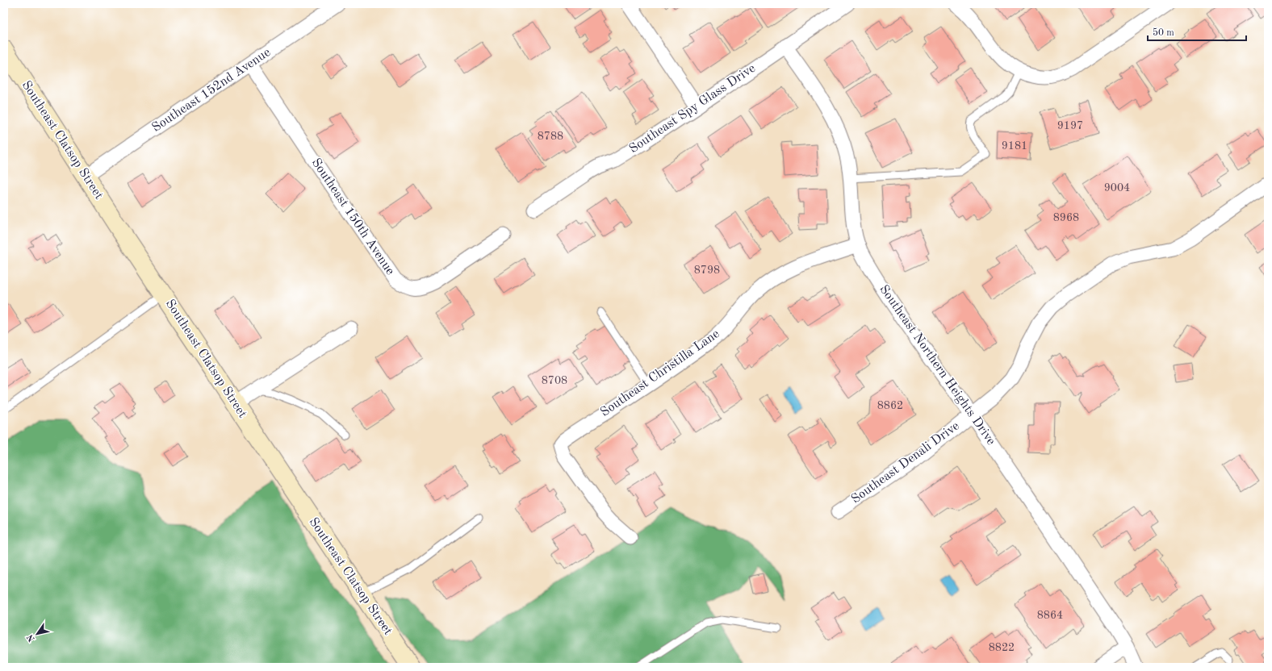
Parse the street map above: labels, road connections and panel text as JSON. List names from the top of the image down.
{
  "streets": {
    "street": [
      "Southeast 152nd Avenue",
      "Southeast Spy Glass Drive",
      "Southeast Clatsop Street",
      "Southeast 150th Avenue",
      "Southeast Northern Heights Drive",
      "Southeast Christilla Lane",
      "Southeast Denali Drive"
    ]
  },
  "crossings": [
    ["Southeast 152nd Avenue", "Southeast Clatsop Street"],
    ["Southeast 152nd Avenue", "Southeast 150th Avenue"],
    ["Southeast Spy Glass Drive", "Southeast Northern Heights Drive"],
    ["Southeast Northern Heights Drive", "Southeast Christilla Lane"],
    ["Southeast Northern Heights Drive", "Southeast Denali Drive"]
  ],
  "house_numbers": [
    "9197",
    "8788",
    "9181",
    "9004",
    "8968",
    "8798",
    "8708",
    "8862",
    "8864",
    "8822"
  ],
  "scale_bar": "50 m",
  "north": "bottom left"
}
